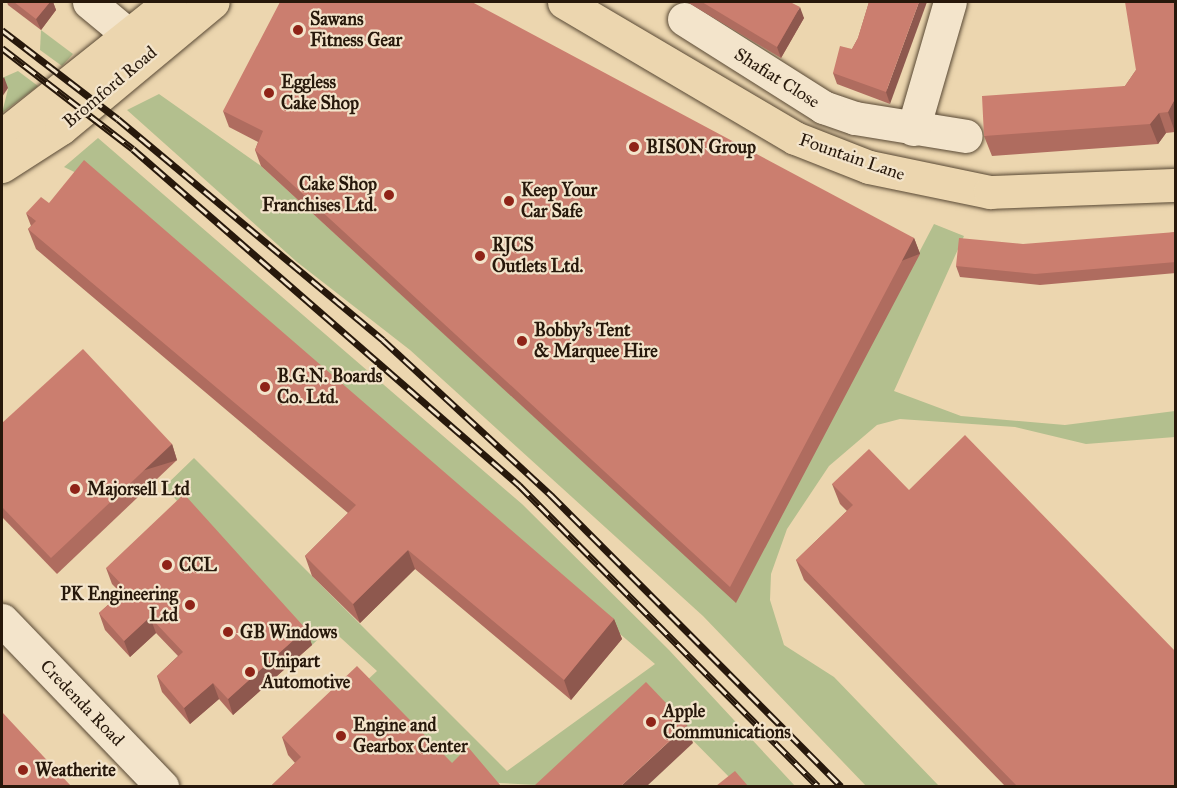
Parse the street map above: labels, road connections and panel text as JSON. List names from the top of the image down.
{
  "streets": {
    "main road": ["Bromford Road", "Fountain Lane"],
    "street": ["Shafiat Close", "Credenda Road"]
  },
  "places": [
    "Sawans Fitness Gear",
    "Eggless Cake Shop",
    "BISON Group",
    "Cake Shop Franchises Ltd.",
    "Keep Your Car Safe",
    "RJCS Outlets Ltd.",
    "Bobby's Tent & Marquee Hire",
    "B.G.N. Boards Co. Ltd.",
    "Majorsell Ltd",
    "CCL",
    "PK Engineering Ltd",
    "GB Windows",
    "Unipart Automotive",
    "Apple Communications",
    "Engine and Gearbox Center",
    "Weatherite"
  ]
}
